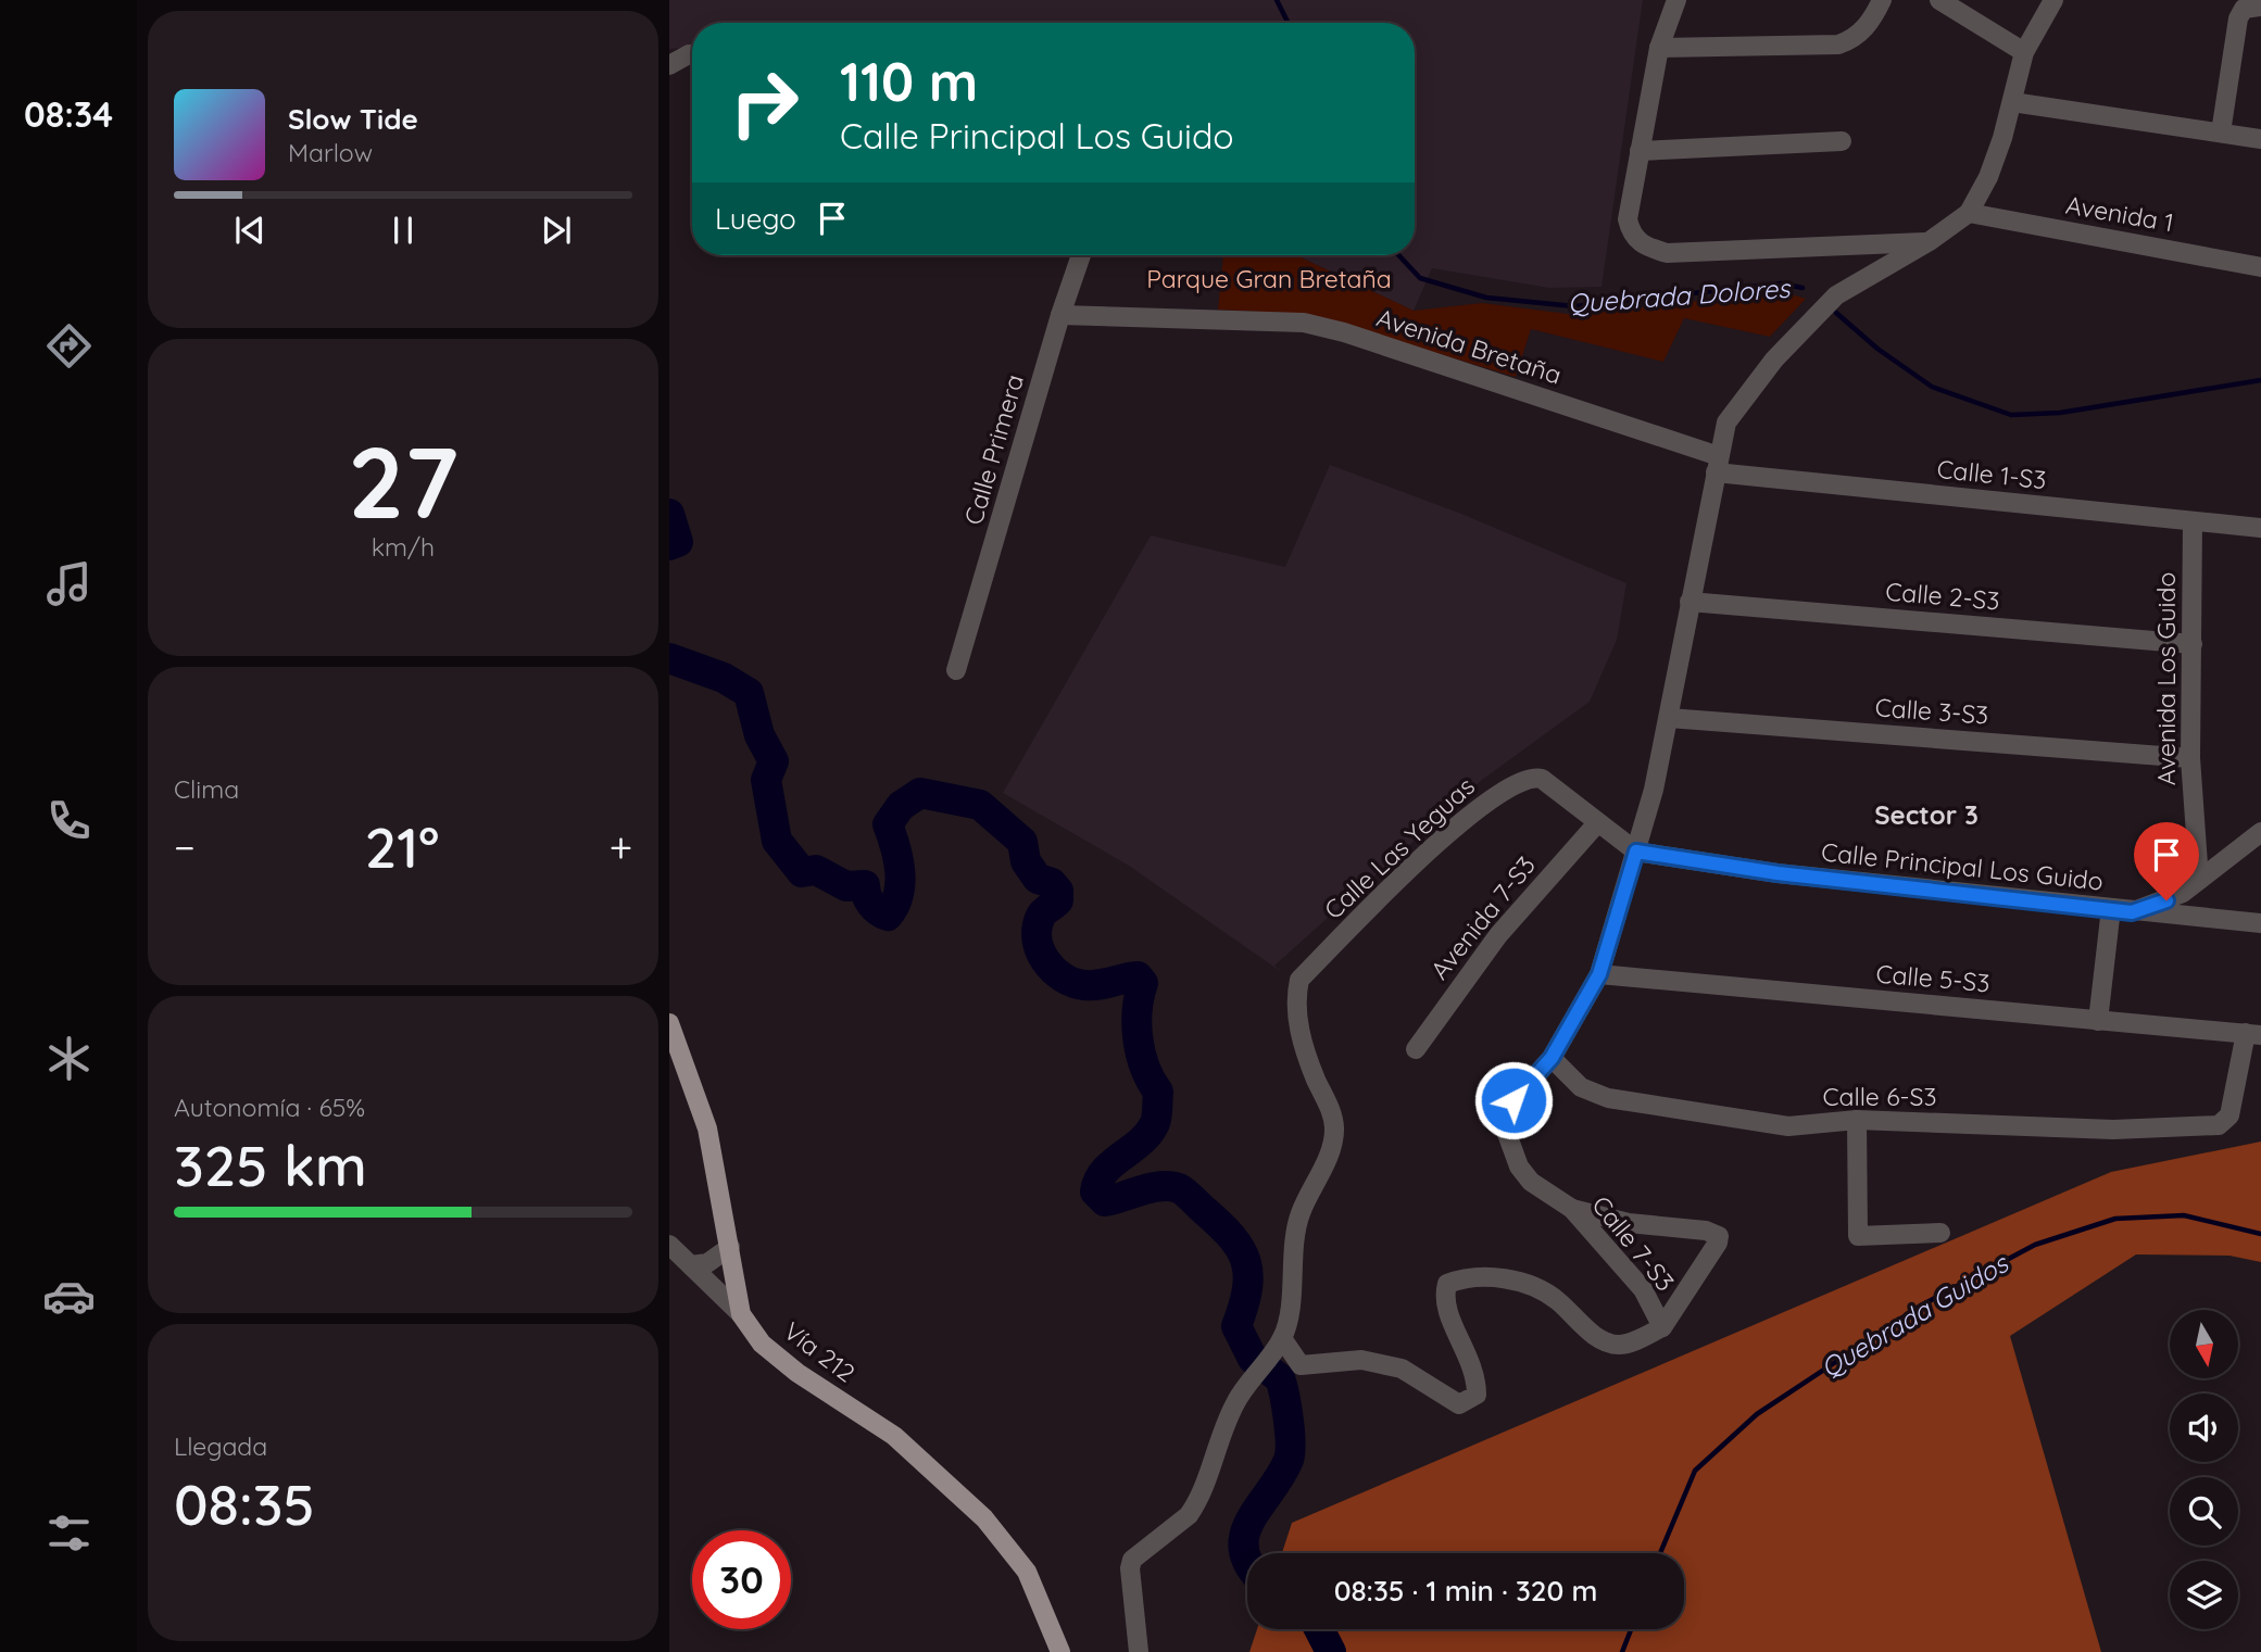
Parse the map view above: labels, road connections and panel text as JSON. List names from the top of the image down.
{
  "streets": {
    "main road": ["Vía 212"],
    "street": [
      "Avenida 1",
      "Avenida Bretaña",
      "Calle Primera",
      "Calle 1-S3",
      "Calle 2-S3",
      "Avenida Los Guido",
      "Calle 3-S3",
      "Calle Las Yeguas",
      "Calle Principal Los Guido",
      "Avenida 7-S3",
      "Calle 5-S3",
      "Calle 6-S3",
      "Calle 7-S3"
    ]
  },
  "crossings": [
    ["Avenida Bretaña", "Calle Primera"],
    ["Avenida Bretaña", "Calle 1-S3"],
    ["Calle 1-S3", "Avenida Los Guido"],
    ["Calle 2-S3", "Avenida Los Guido"],
    ["Avenida Los Guido", "Calle 3-S3"],
    ["Avenida Los Guido", "Calle Principal Los Guido"],
    ["Calle Las Yeguas", "Calle Principal Los Guido"],
    ["Calle Las Yeguas", "Avenida 7-S3"],
    ["Calle Las Yeguas", "Calle 7-S3"],
    ["Calle Principal Los Guido", "Calle 7-S3"],
    ["Calle 5-S3", "Calle 6-S3"],
    ["Calle 5-S3", "Calle 7-S3"],
    ["Calle 6-S3", "Calle 7-S3"]
  ],
  "districts": ["Sector 3"],
  "water": ["Quebrada Dolores", "Quebrada Guidos"],
  "parks": ["Parque Gran Bretaña"],
  "north": "bottom",
  "page": {
    "tabs": "08:34",
    "turn": ["110 m", "Calle Principal Los Guido"],
    "song": ["Slow Tide", "Marlow"],
    "then": "Luego",
    "tile": [
      ["27", "km/h"],
      "Clima",
      ["Autonomía · 65%", "325 km"],
      ["Llegada", "08:35"]
    ],
    "heat": ["−", "21°", "+"],
    "limit": "30",
    "trip": "08:35 · 1 min · 320 m"
  }
}
